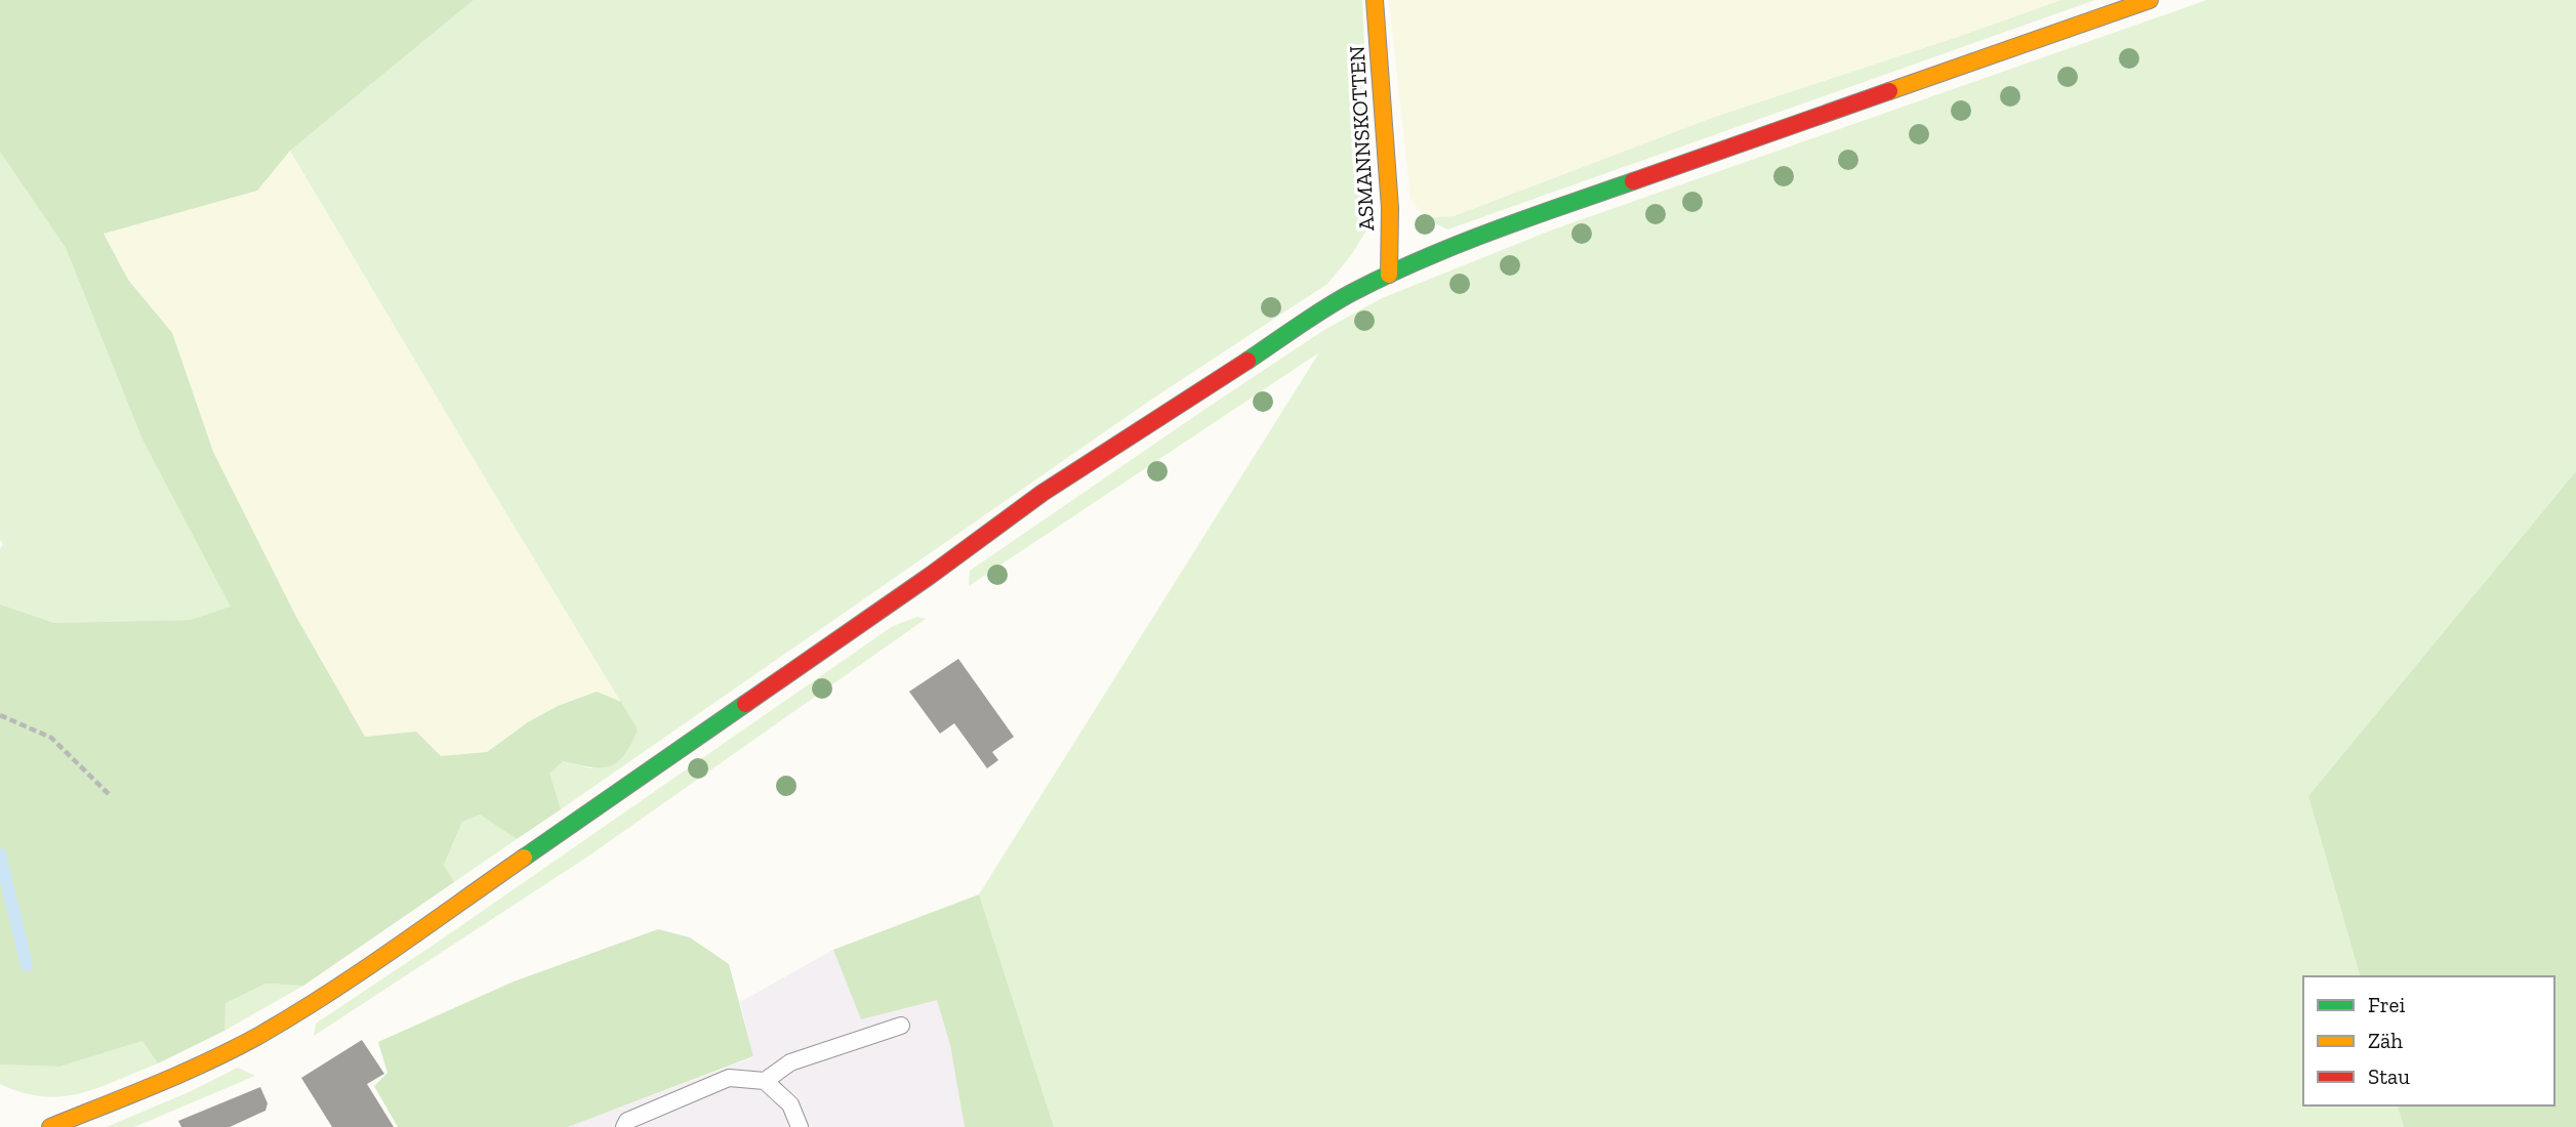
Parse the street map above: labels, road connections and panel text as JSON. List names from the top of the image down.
{
  "streets": {
    "main road": ["ASMANNSKOTTEN"]
  },
  "legend": ["Frei", "Zäh", "Stau"]
}
